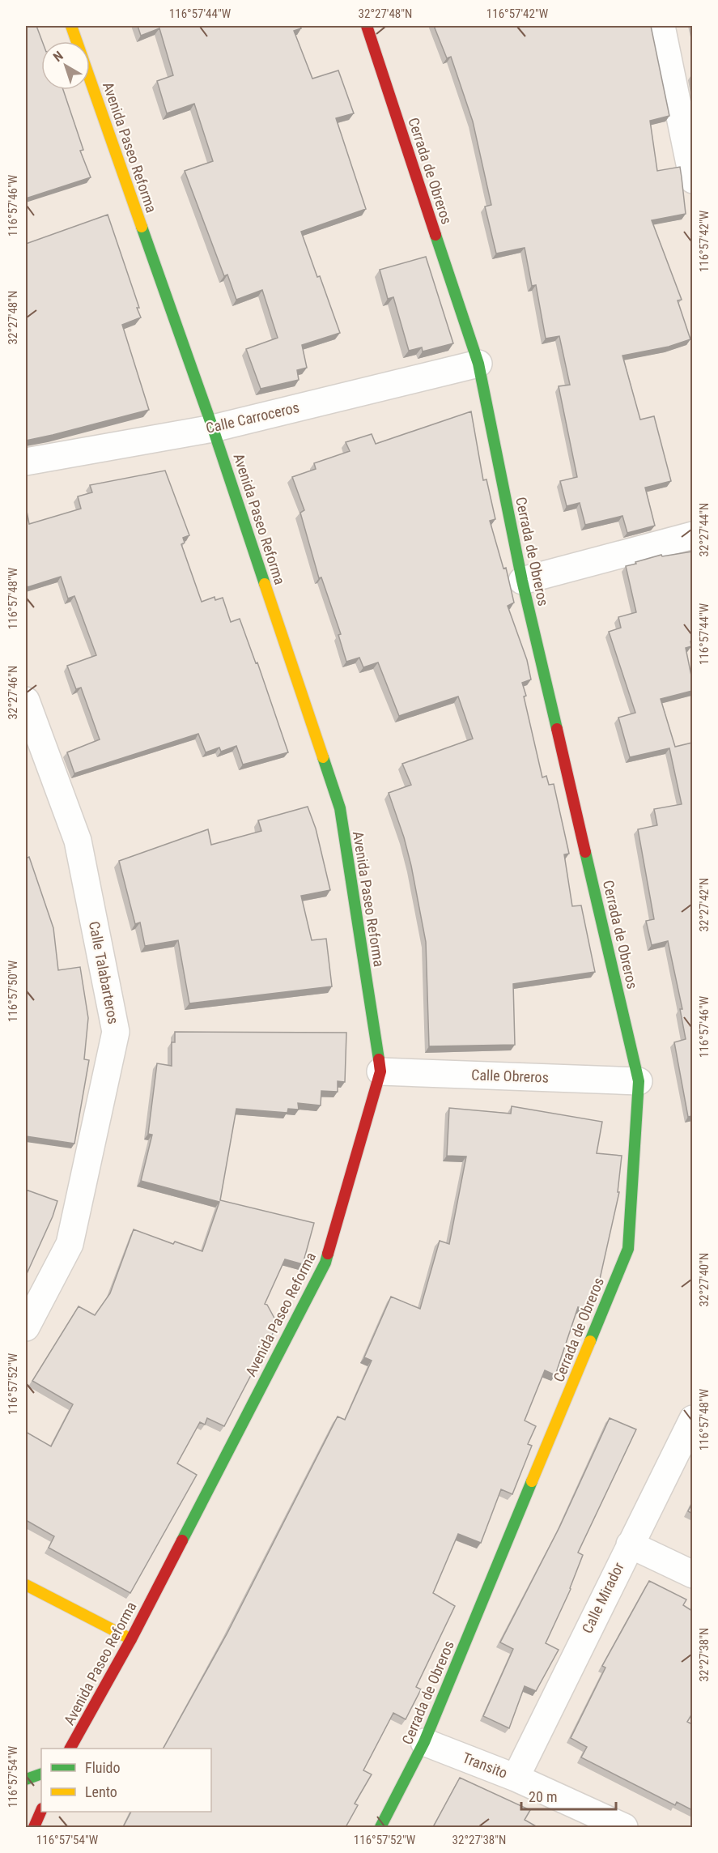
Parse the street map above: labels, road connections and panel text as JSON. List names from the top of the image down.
{
  "streets": {
    "street": [
      "Avenida Paseo Reforma",
      "Cerrada de Obreros",
      "Calle Carroceros",
      "Calle Talabarteros",
      "Calle Obreros",
      "Calle Mirador",
      "Transito"
    ]
  },
  "crossings": [
    ["Avenida Paseo Reforma", "Calle Carroceros"],
    ["Avenida Paseo Reforma", "Calle Obreros"],
    ["Cerrada de Obreros", "Calle Carroceros"],
    ["Cerrada de Obreros", "Calle Obreros"],
    ["Cerrada de Obreros", "Transito"],
    ["Calle Mirador", "Transito"]
  ],
  "legend": ["Fluido", "Lento"],
  "scale_bar": "20 m",
  "north": "top left",
  "coordinates": [
    "116°57'44\"W",
    "32°27'48\"N",
    "116°57'42\"W",
    "116°57'46\"W",
    "32°27'44\"N",
    "116°57'48\"W",
    "32°27'46\"N",
    "32°27'42\"N",
    "116°57'50\"W",
    "32°27'40\"N",
    "116°57'52\"W",
    "32°27'38\"N",
    "116°57'54\"W"
  ]
}
